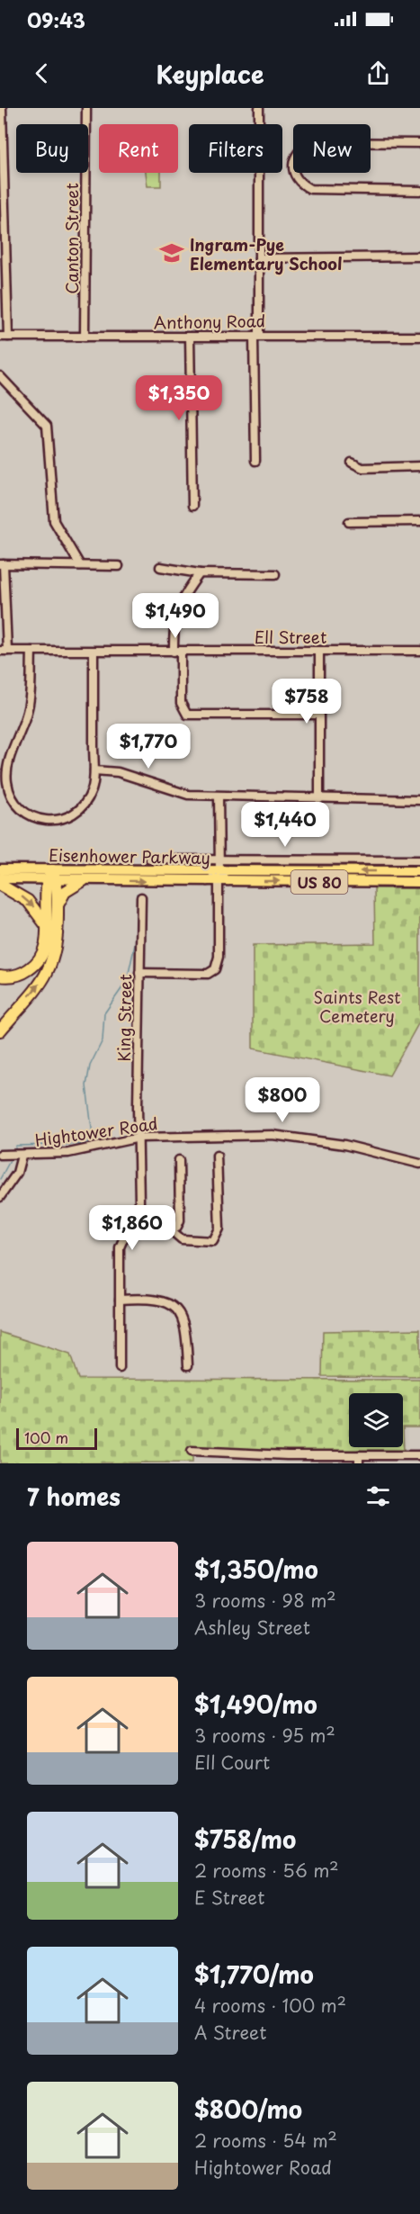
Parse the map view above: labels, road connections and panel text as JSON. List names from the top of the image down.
{
  "streets": {
    "main road": ["Eisenhower Parkway", "US 80"],
    "street": [
      "Canton Street",
      "Anthony Road",
      "Ell Street",
      "King Street",
      "Hightower Road"
    ]
  },
  "crossings": [
    ["Canton Street", "Anthony Road"],
    ["King Street", "Hightower Road"]
  ],
  "parks": ["Saints Rest Cemetery"],
  "places": {
    "school or university": ["Ingram-Pye Elementary School"]
  },
  "scale_bar": "100 m",
  "page": {
    "status": "09:43",
    "header": "Keyplace",
    "chip": [
      "Buy",
      "Rent",
      "Filters",
      "New"
    ],
    "price": [
      "$1,350",
      "$1,490",
      "$758",
      "$1,770",
      "$1,440",
      "$800",
      "$1,860"
    ],
    "scale": "100 m",
    "heading": "7 homes",
    "list": [
      {
        "name": "$1,350/mo",
        "note": "3 rooms · 98 m² · Ashley Street"
      },
      {
        "name": "$1,490/mo",
        "note": "3 rooms · 95 m² · Ell Court"
      },
      {
        "name": "$758/mo",
        "note": "2 rooms · 56 m² · E Street"
      },
      {
        "name": "$1,770/mo",
        "note": "4 rooms · 100 m² · A Street"
      },
      {
        "name": "$800/mo",
        "note": "2 rooms · 54 m² · Hightower Road"
      }
    ]
  }
}
